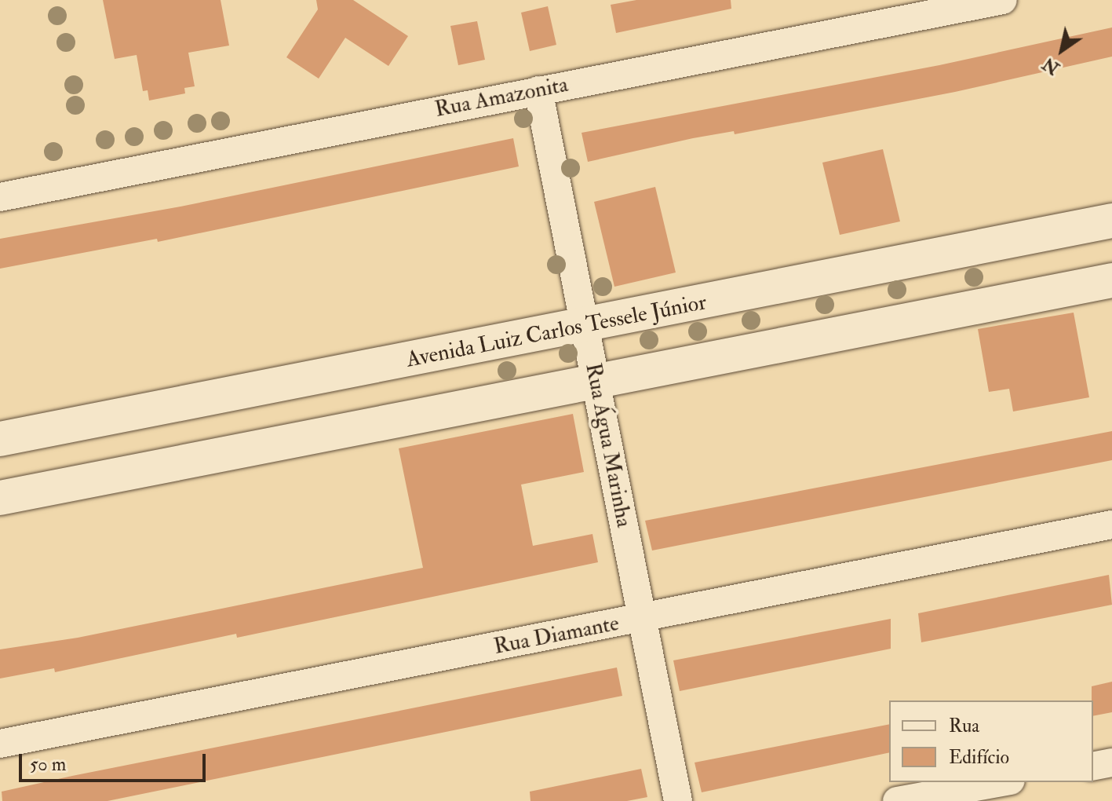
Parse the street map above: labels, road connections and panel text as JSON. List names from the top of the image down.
{
  "streets": {
    "street": [
      "Rua Amazonita",
      "Avenida Luiz Carlos Tessele Júnior",
      "Rua Água Marinha",
      "Rua Diamante"
    ]
  },
  "crossings": [
    ["Rua Amazonita", "Rua Água Marinha"],
    ["Avenida Luiz Carlos Tessele Júnior", "Rua Água Marinha"],
    ["Rua Água Marinha", "Rua Diamante"]
  ],
  "legend": ["Rua", "Edifício"],
  "scale_bar": "50 m",
  "north": "bottom left"
}
